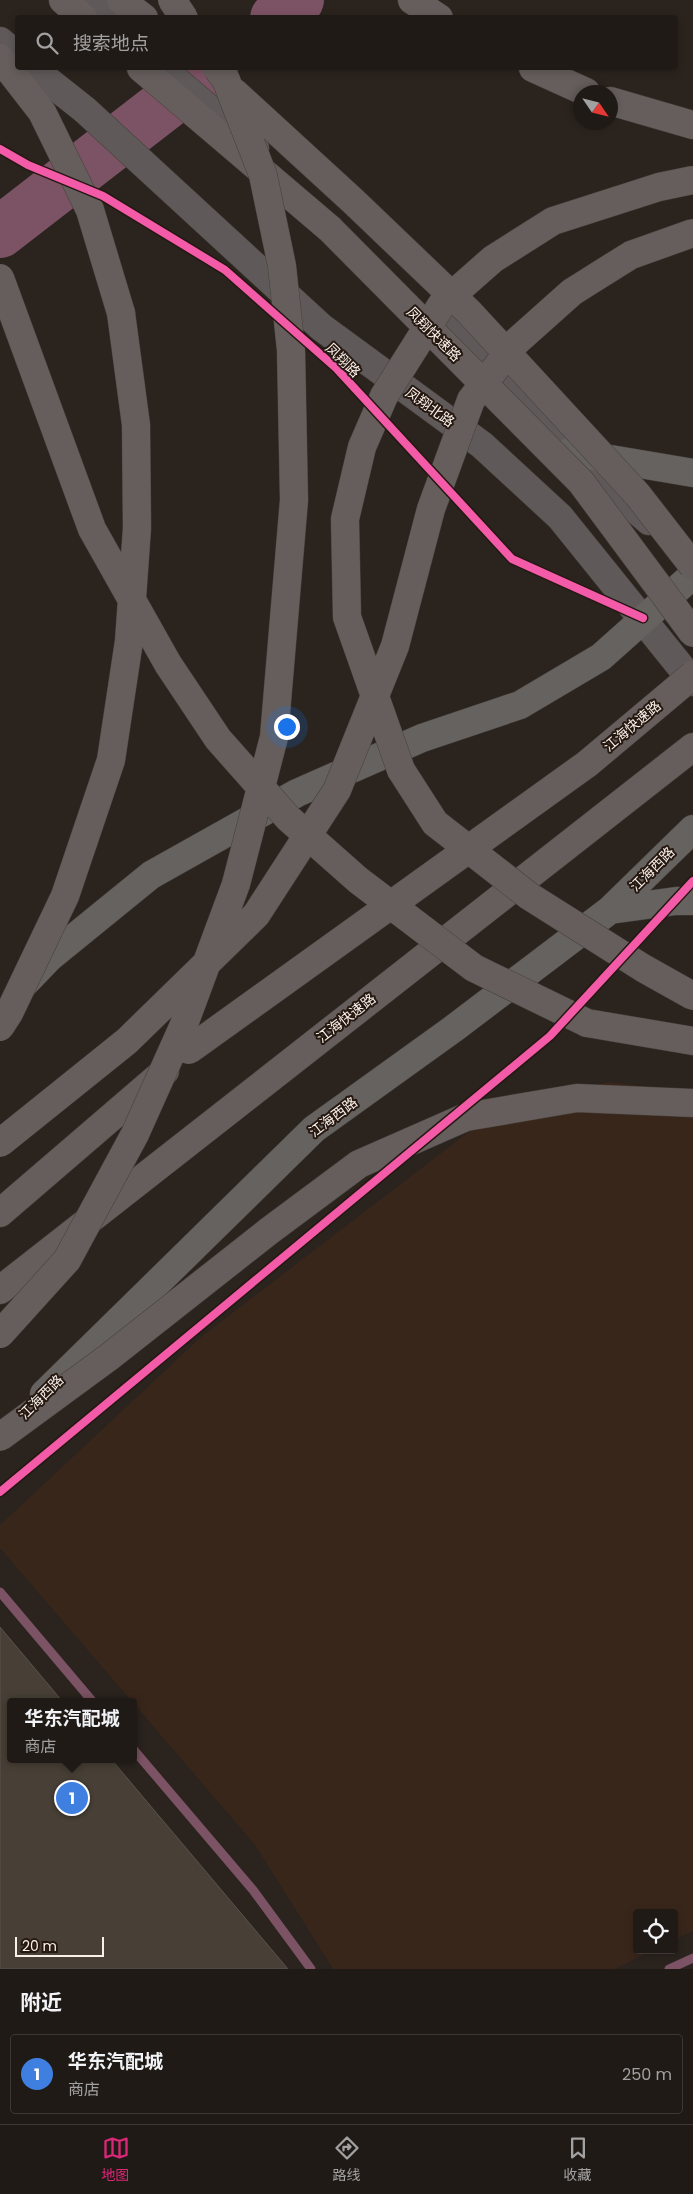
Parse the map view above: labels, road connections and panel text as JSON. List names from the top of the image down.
{
  "streets": {
    "highway": ["凤翔快速路", "江海快速路"],
    "main road": ["凤翔北路", "江海西路"],
    "cycle path": ["凤翔路"]
  },
  "scale_bar": "20 m",
  "north": "bottom right",
  "page": {
    "search": "搜索地点",
    "popup": ["华东汽配城", "商店"],
    "pins": "1",
    "scale": "20 m",
    "heading": "附近",
    "list": [
      {
        "mark": "1",
        "name": "华东汽配城",
        "note": "商店",
        "value": "250 m"
      }
    ],
    "nav": ["地图", "路线", "收藏"]
  }
}
